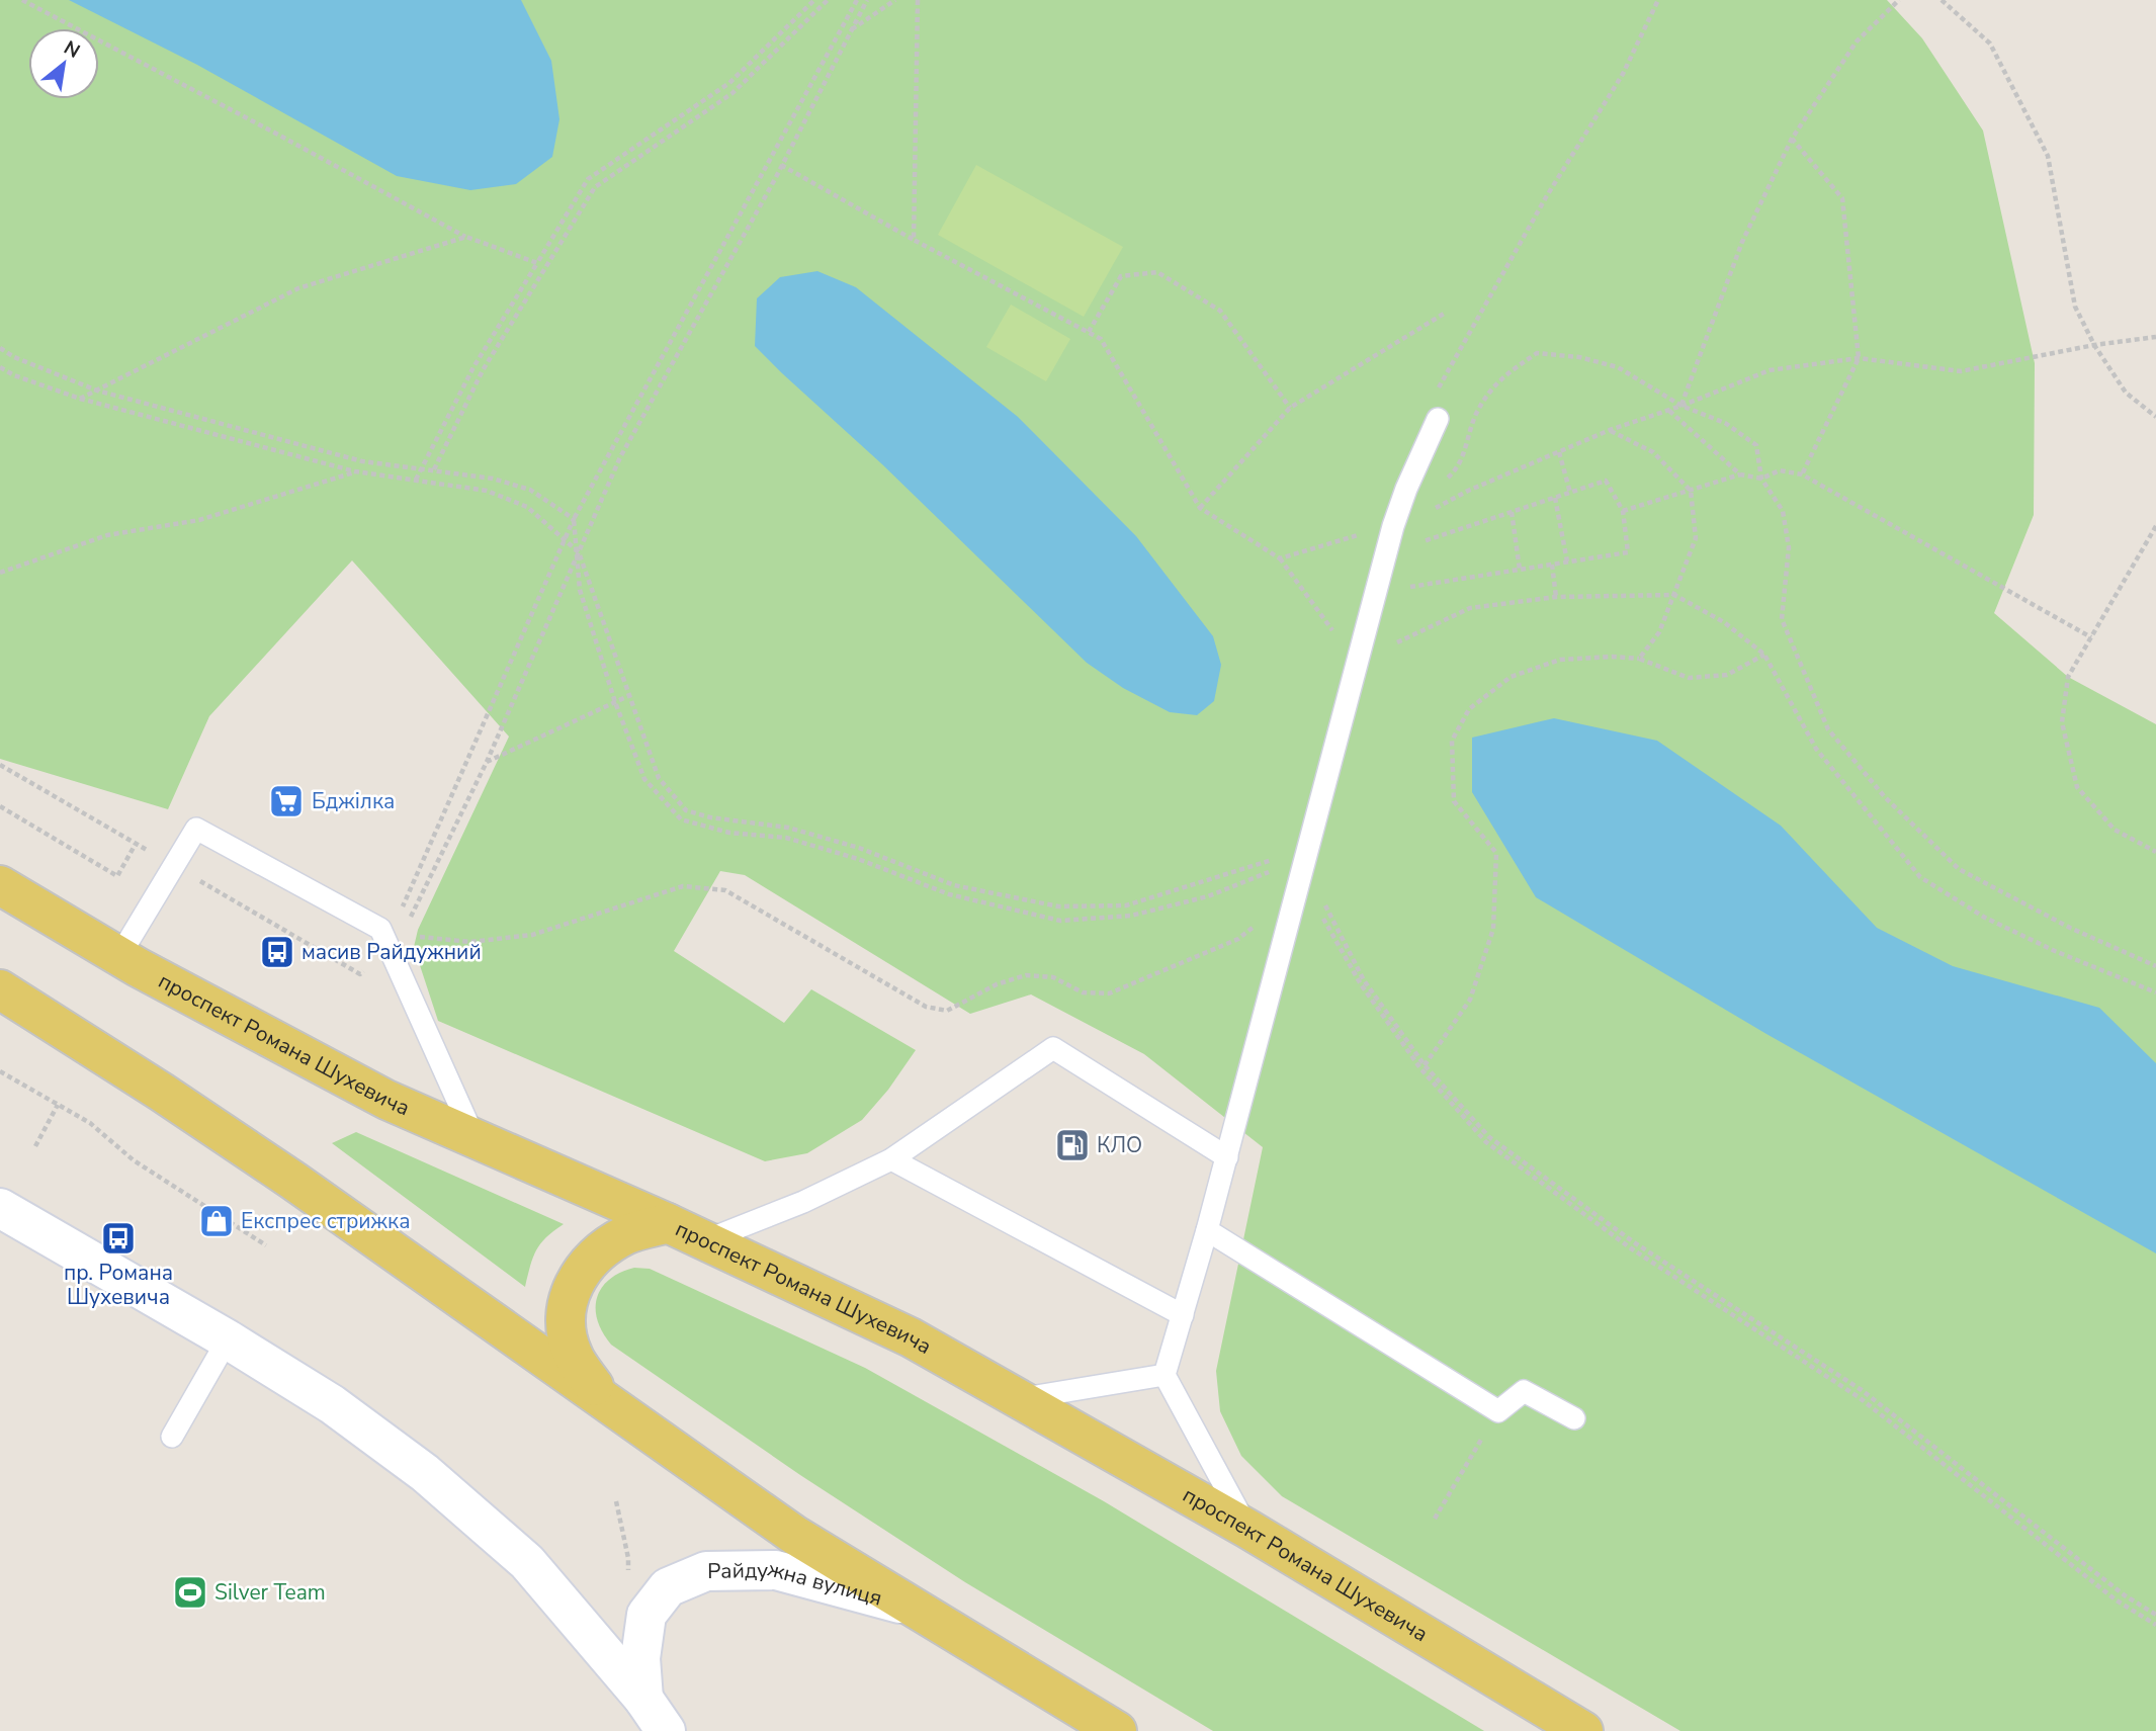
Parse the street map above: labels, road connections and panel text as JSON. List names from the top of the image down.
{
  "streets": {
    "main road": ["проспект Романа Шухевича"],
    "street": ["Райдужна вулиця"]
  },
  "places": {
    "supermarket": ["Бджілка"],
    "bus stop": ["масив Райдужний", "пр. Романа Шухевича"],
    "fuel station": ["КЛО"],
    "shop": ["Експрес стрижка"],
    "sports": ["Silver Team"]
  },
  "north": "top right"
}
